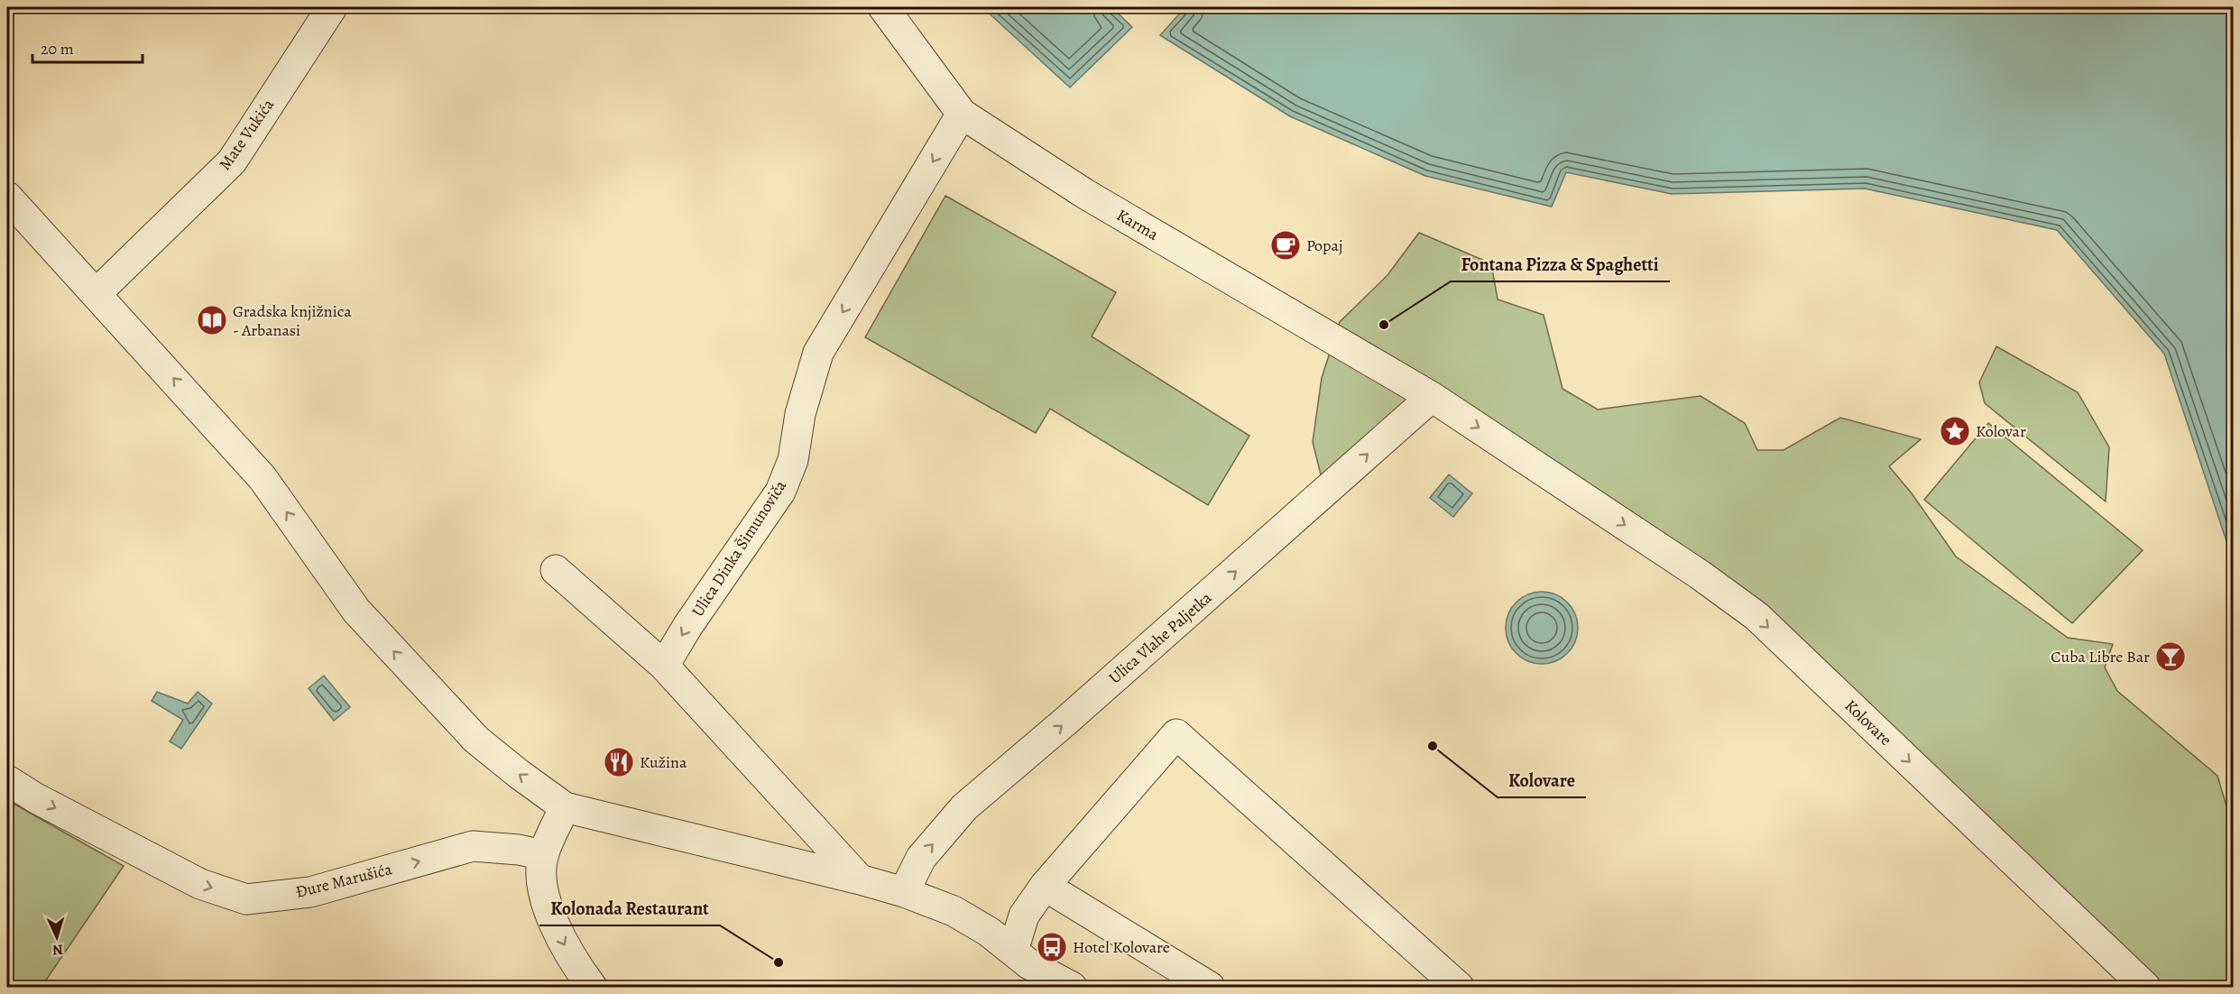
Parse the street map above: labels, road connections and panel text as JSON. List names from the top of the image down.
{
  "streets": {
    "street": [
      "Mate Vukića",
      "Karma",
      "Ulica Dinka Šimunoviča",
      "Ulica Vlahe Paljetka",
      "Kolovare",
      "Đure Marušića"
    ]
  },
  "crossings": [
    ["Karma", "Ulica Dinka Šimunoviča"],
    ["Karma", "Ulica Vlahe Paljetka"],
    ["Karma", "Kolovare"],
    ["Ulica Vlahe Paljetka", "Kolovare"]
  ],
  "one_way": [
    "Ulica Dinka Šimunoviča",
    "Ulica Vlahe Paljetka",
    "Kolovare",
    "Đure Marušića"
  ],
  "places": {
    "cafe": ["Popaj"],
    "library": ["Gradska knjižnica - Arbanasi"],
    "other": ["Fontana Pizza & Spaghetti", "Kolovare", "Kolonada Restaurant"],
    "place": ["Kolovar"],
    "bar": ["Cuba Libre Bar"],
    "restaurant": ["Kužina"],
    "bus stop": ["Hotel Kolovare"]
  },
  "scale_bar": "20 m",
  "north": "bottom"
}
